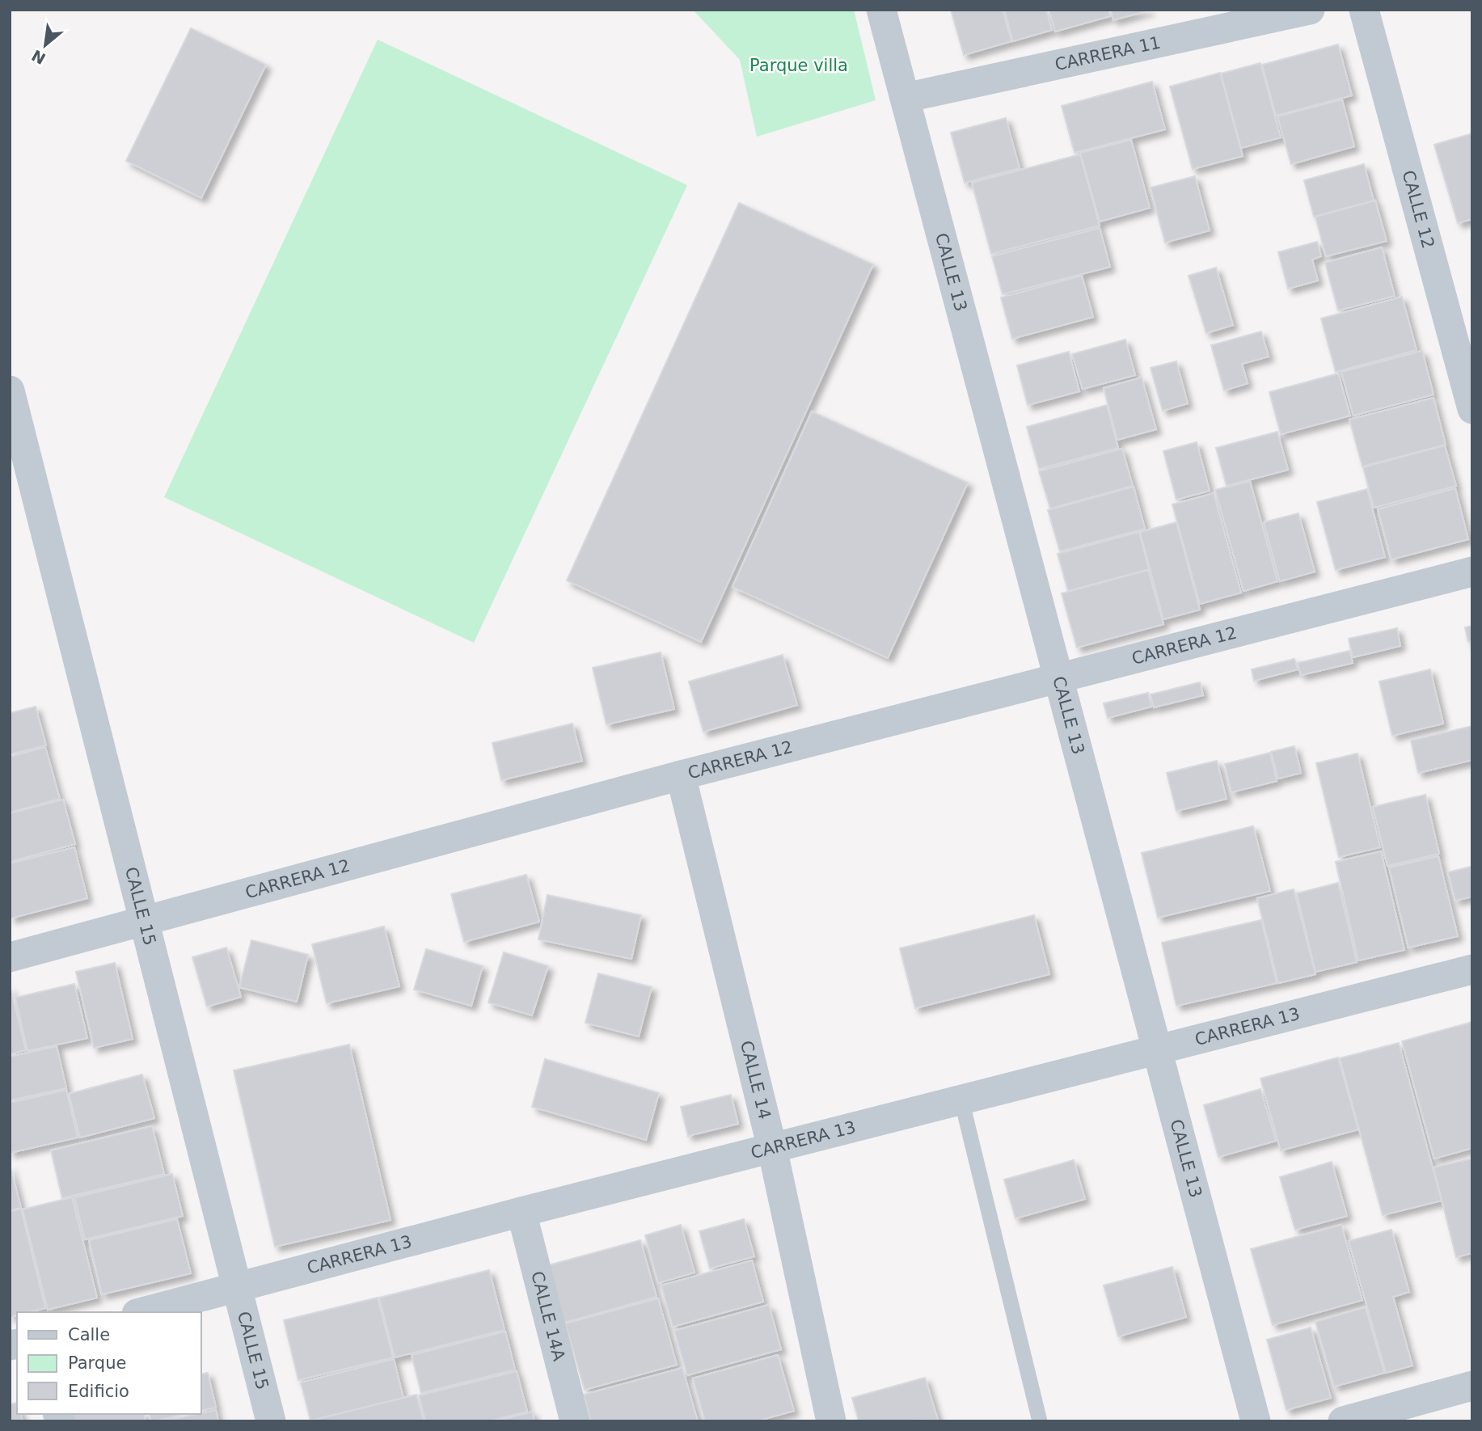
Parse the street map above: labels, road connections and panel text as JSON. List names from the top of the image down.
{
  "streets": {
    "street": [
      "CARRERA 11",
      "CALLE 12",
      "CALLE 13",
      "CARRERA 12",
      "CALLE 15",
      "CARRERA 13",
      "CALLE 14",
      "CALLE 14A"
    ]
  },
  "crossings": [
    ["CARRERA 11", "CALLE 13"],
    ["CALLE 13", "CARRERA 12"],
    ["CALLE 13", "CARRERA 13"],
    ["CARRERA 12", "CALLE 15"],
    ["CARRERA 12", "CALLE 14"],
    ["CALLE 15", "CARRERA 13"],
    ["CARRERA 13", "CALLE 14"],
    ["CARRERA 13", "CALLE 14A"]
  ],
  "parks": ["Parque villa"],
  "legend": ["Calle", "Parque", "Edificio"],
  "north": "bottom left"
}
